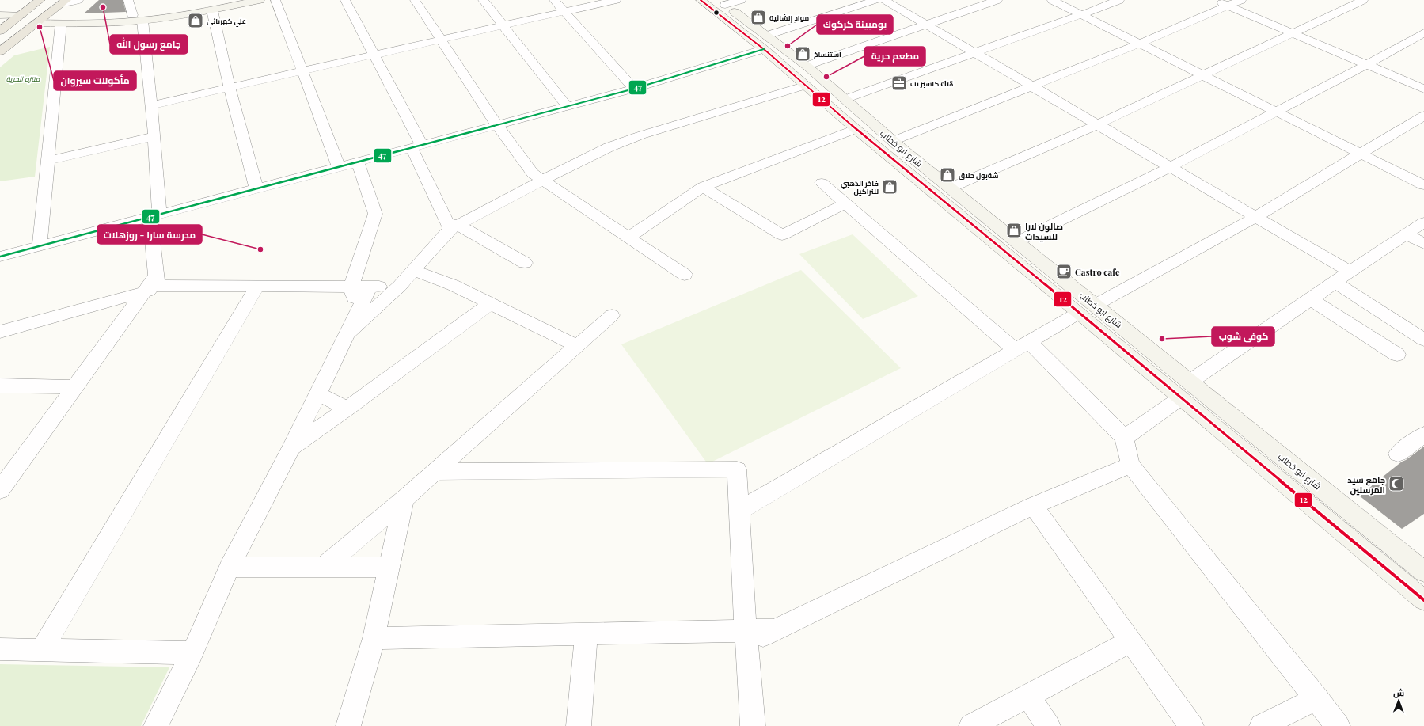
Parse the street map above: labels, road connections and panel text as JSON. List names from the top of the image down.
{
  "streets": {
    "main road": ["شارع ابو خطاب"]
  },
  "parks": ["متنزه الحرية"],
  "places": {
    "other": [
      "جامع رسول الله",
      "مأكولات سيروان",
      "بومبينة كركوك",
      "مطعم حرية",
      "مدرسة سارا - روزهلات",
      "كوفى شوب"
    ],
    "shop": [
      "مواد إنشائية",
      "علي كهربائى",
      "استنساخ",
      "شةبول حلاق",
      "فاخر الذهبي للنراكيل",
      "صالون لارا للسيدات"
    ],
    "office": ["كاسبر نت el18"],
    "cafe": ["Castro cafe"],
    "mosque": ["جامع سيد المرسلين"]
  },
  "lines": ["transit line 12", "transit line 47"],
  "north": "top"
}
